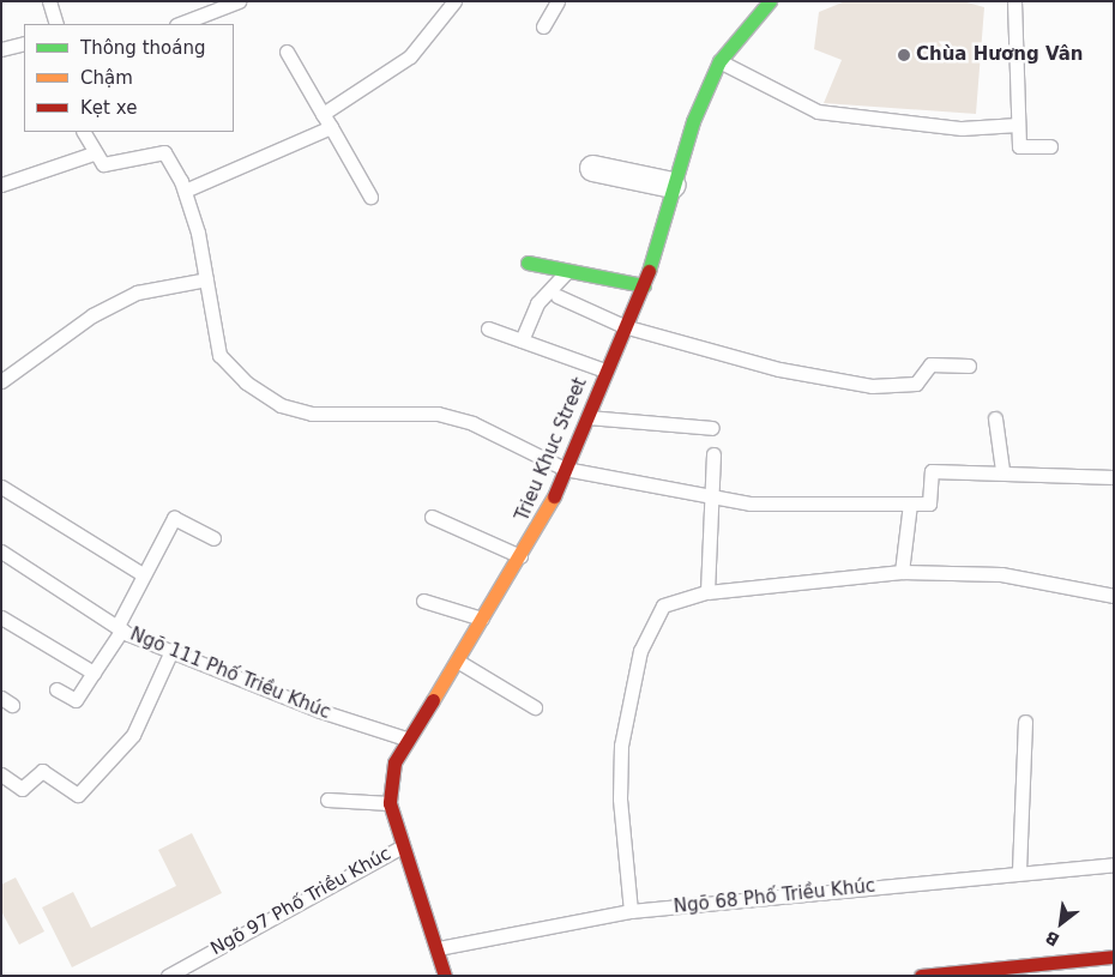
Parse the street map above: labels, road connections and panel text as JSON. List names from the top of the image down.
{
  "streets": {
    "street": ["Trieu Khuc Street"],
    "lane": ["Ngõ 111 Phố Triều Khúc", "Ngõ 68 Phố Triều Khúc", "Ngõ 97 Phố Triều Khúc"]
  },
  "crossings": [
    ["Trieu Khuc Street", "Ngõ 111 Phố Triều Khúc"],
    ["Trieu Khuc Street", "Ngõ 68 Phố Triều Khúc"],
    ["Trieu Khuc Street", "Ngõ 97 Phố Triều Khúc"]
  ],
  "places": ["Chùa Hương Vân"],
  "legend": ["Thông thoáng", "Chậm", "Kẹt xe"],
  "north": "bottom left"
}
